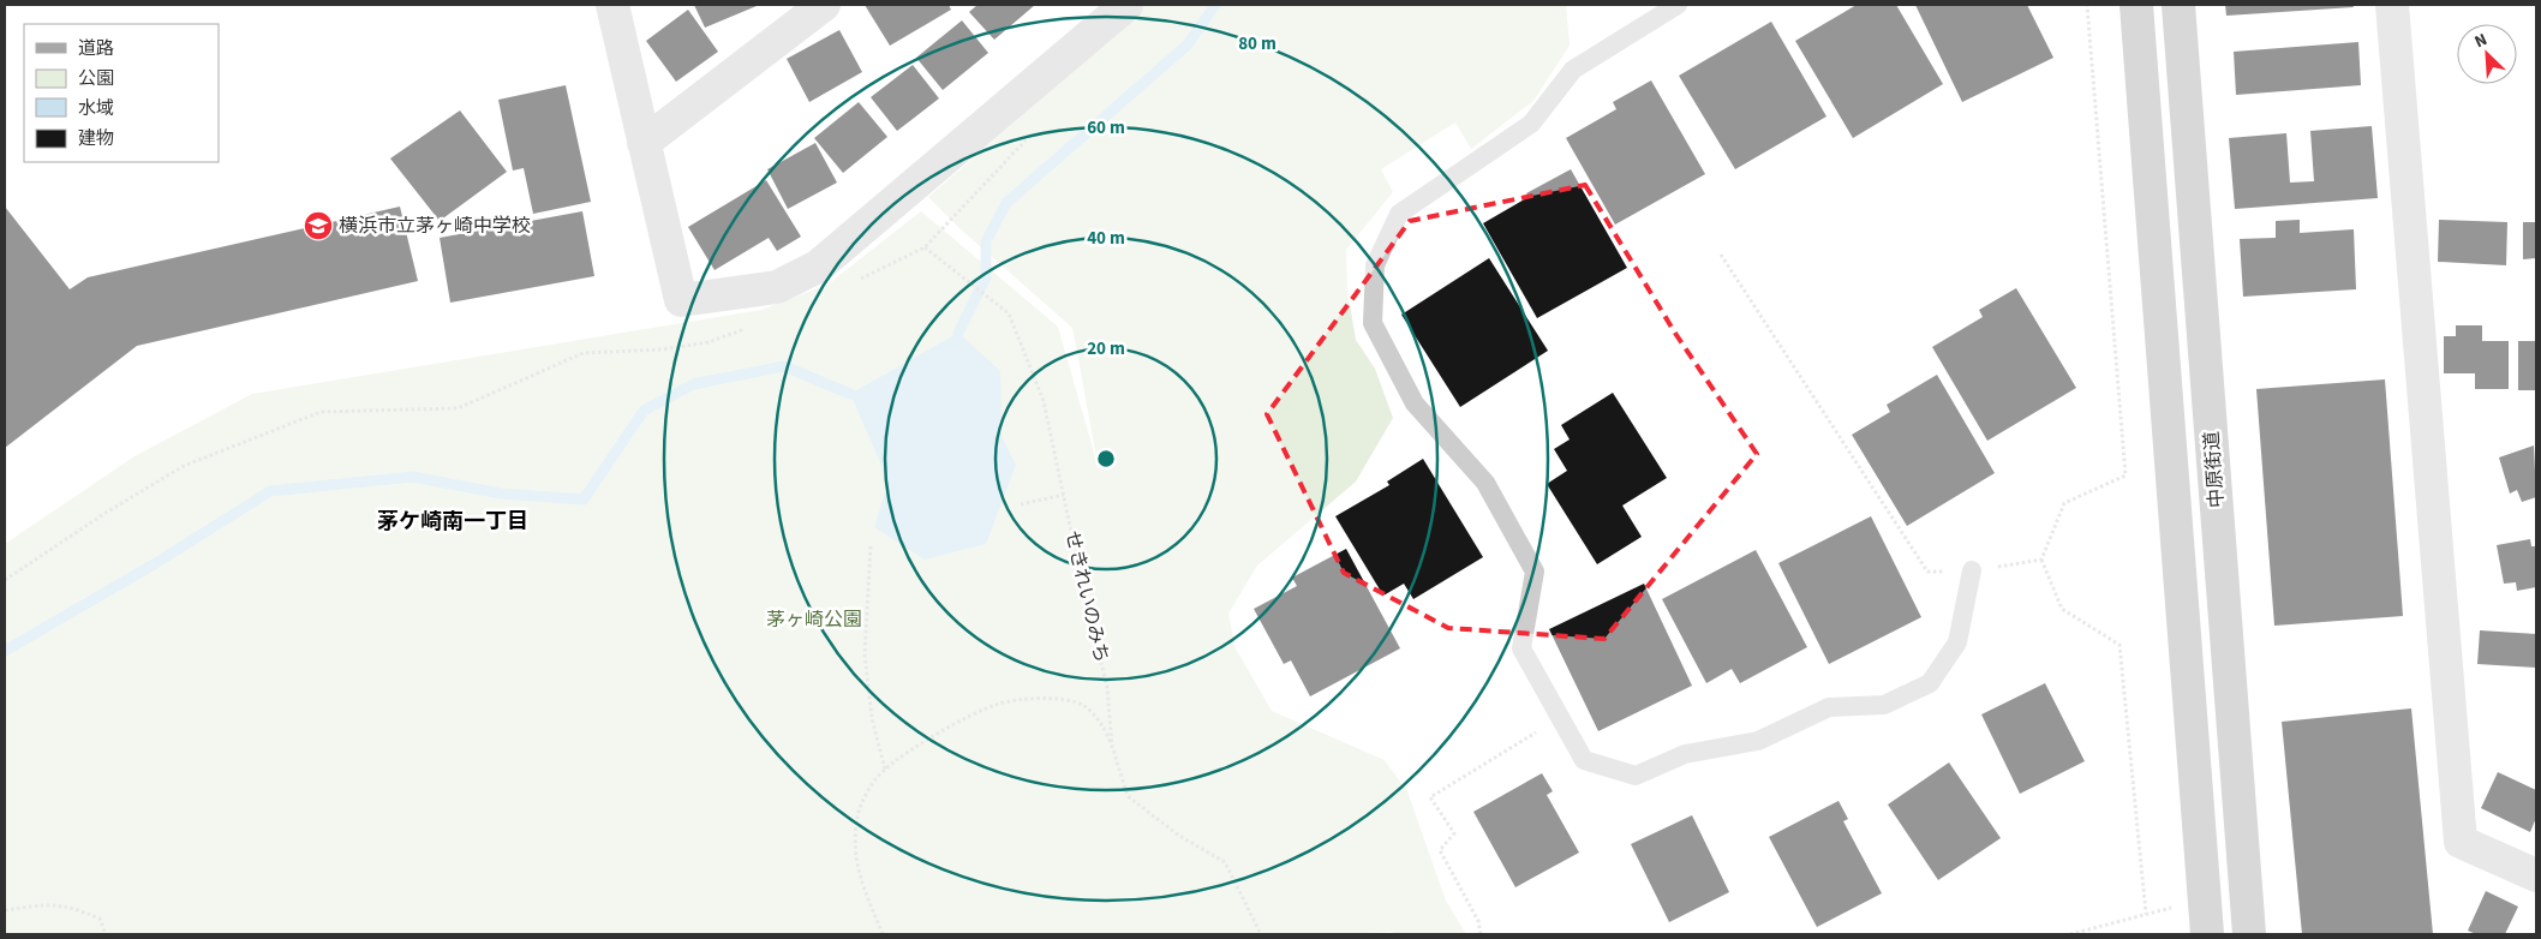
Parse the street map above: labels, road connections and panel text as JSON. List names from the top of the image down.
{
  "streets": {
    "main road": ["中原街道"],
    "path": ["せきれいのみち"]
  },
  "districts": ["茅ケ崎南一丁目"],
  "parks": ["茅ヶ崎公園"],
  "places": {
    "school or university": ["横浜市立茅ヶ崎中学校"]
  },
  "legend": [
    "道路",
    "公園",
    "水域",
    "建物"
  ],
  "north": "top left",
  "rings": [
    "80 m",
    "60 m",
    "40 m",
    "20 m"
  ]
}
